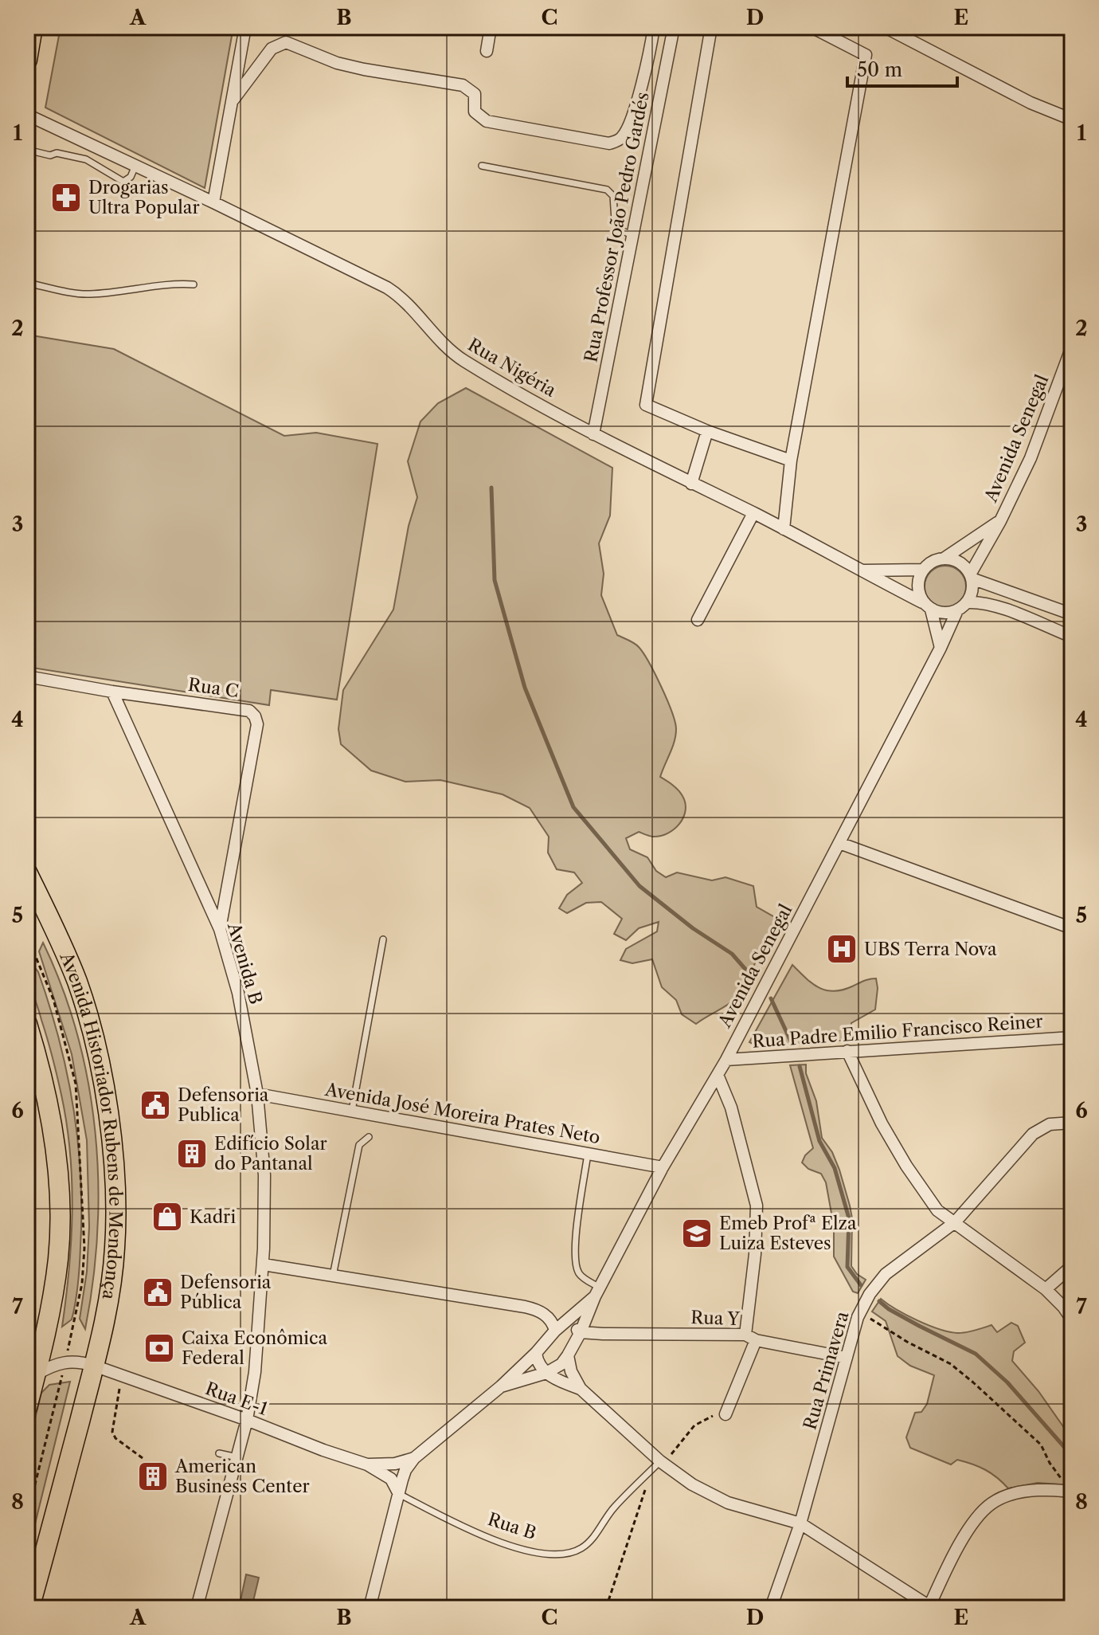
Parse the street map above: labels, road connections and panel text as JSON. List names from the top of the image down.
{
  "streets": {
    "main road": ["Avenida Historiador Rubens de Mendonça"],
    "street": [
      "Rua Professor João Pedro Gardés",
      "Rua Nigéria",
      "Avenida Senegal",
      "Rua C",
      "Avenida B",
      "Rua Padre Emilio Francisco Reiner",
      "Avenida José Moreira Prates Neto",
      "Rua Y",
      "Rua Primavera",
      "Rua E-1"
    ],
    "lane": ["Rua B"]
  },
  "crossings": [
    ["Rua Professor João Pedro Gardés", "Rua Nigéria"],
    ["Rua Nigéria", "Avenida Senegal"],
    ["Avenida Senegal", "Rua Padre Emilio Francisco Reiner"],
    ["Avenida Senegal", "Avenida José Moreira Prates Neto"],
    ["Avenida Senegal", "Rua Y"],
    ["Avenida Senegal", "Rua E-1"],
    ["Avenida Senegal", "Rua B"],
    ["Rua C", "Avenida B"],
    ["Avenida B", "Avenida José Moreira Prates Neto"],
    ["Avenida B", "Rua E-1"],
    ["Avenida Historiador Rubens de Mendonça", "Rua E-1"],
    ["Rua Y", "Rua Primavera"],
    ["Rua E-1", "Rua B"]
  ],
  "places": {
    "pharmacy": ["Drogarias Ultra Popular"],
    "hospital": ["UBS Terra Nova"],
    "public building": ["Defensoria Publica", "Defensoria Pública"],
    "building": ["Edifício Solar do Pantanal", "American Business Center"],
    "shop": ["Kadri"],
    "school or university": ["Emeb Profª Elza Luiza Esteves"],
    "bank": ["Caixa Econômica Federal"]
  },
  "scale_bar": "50 m",
  "grid": {
    "columns": [
      "A",
      "B",
      "C",
      "D",
      "E"
    ],
    "rows": [
      "1",
      "2",
      "3",
      "4",
      "5",
      "6",
      "7",
      "8"
    ]
  }
}
